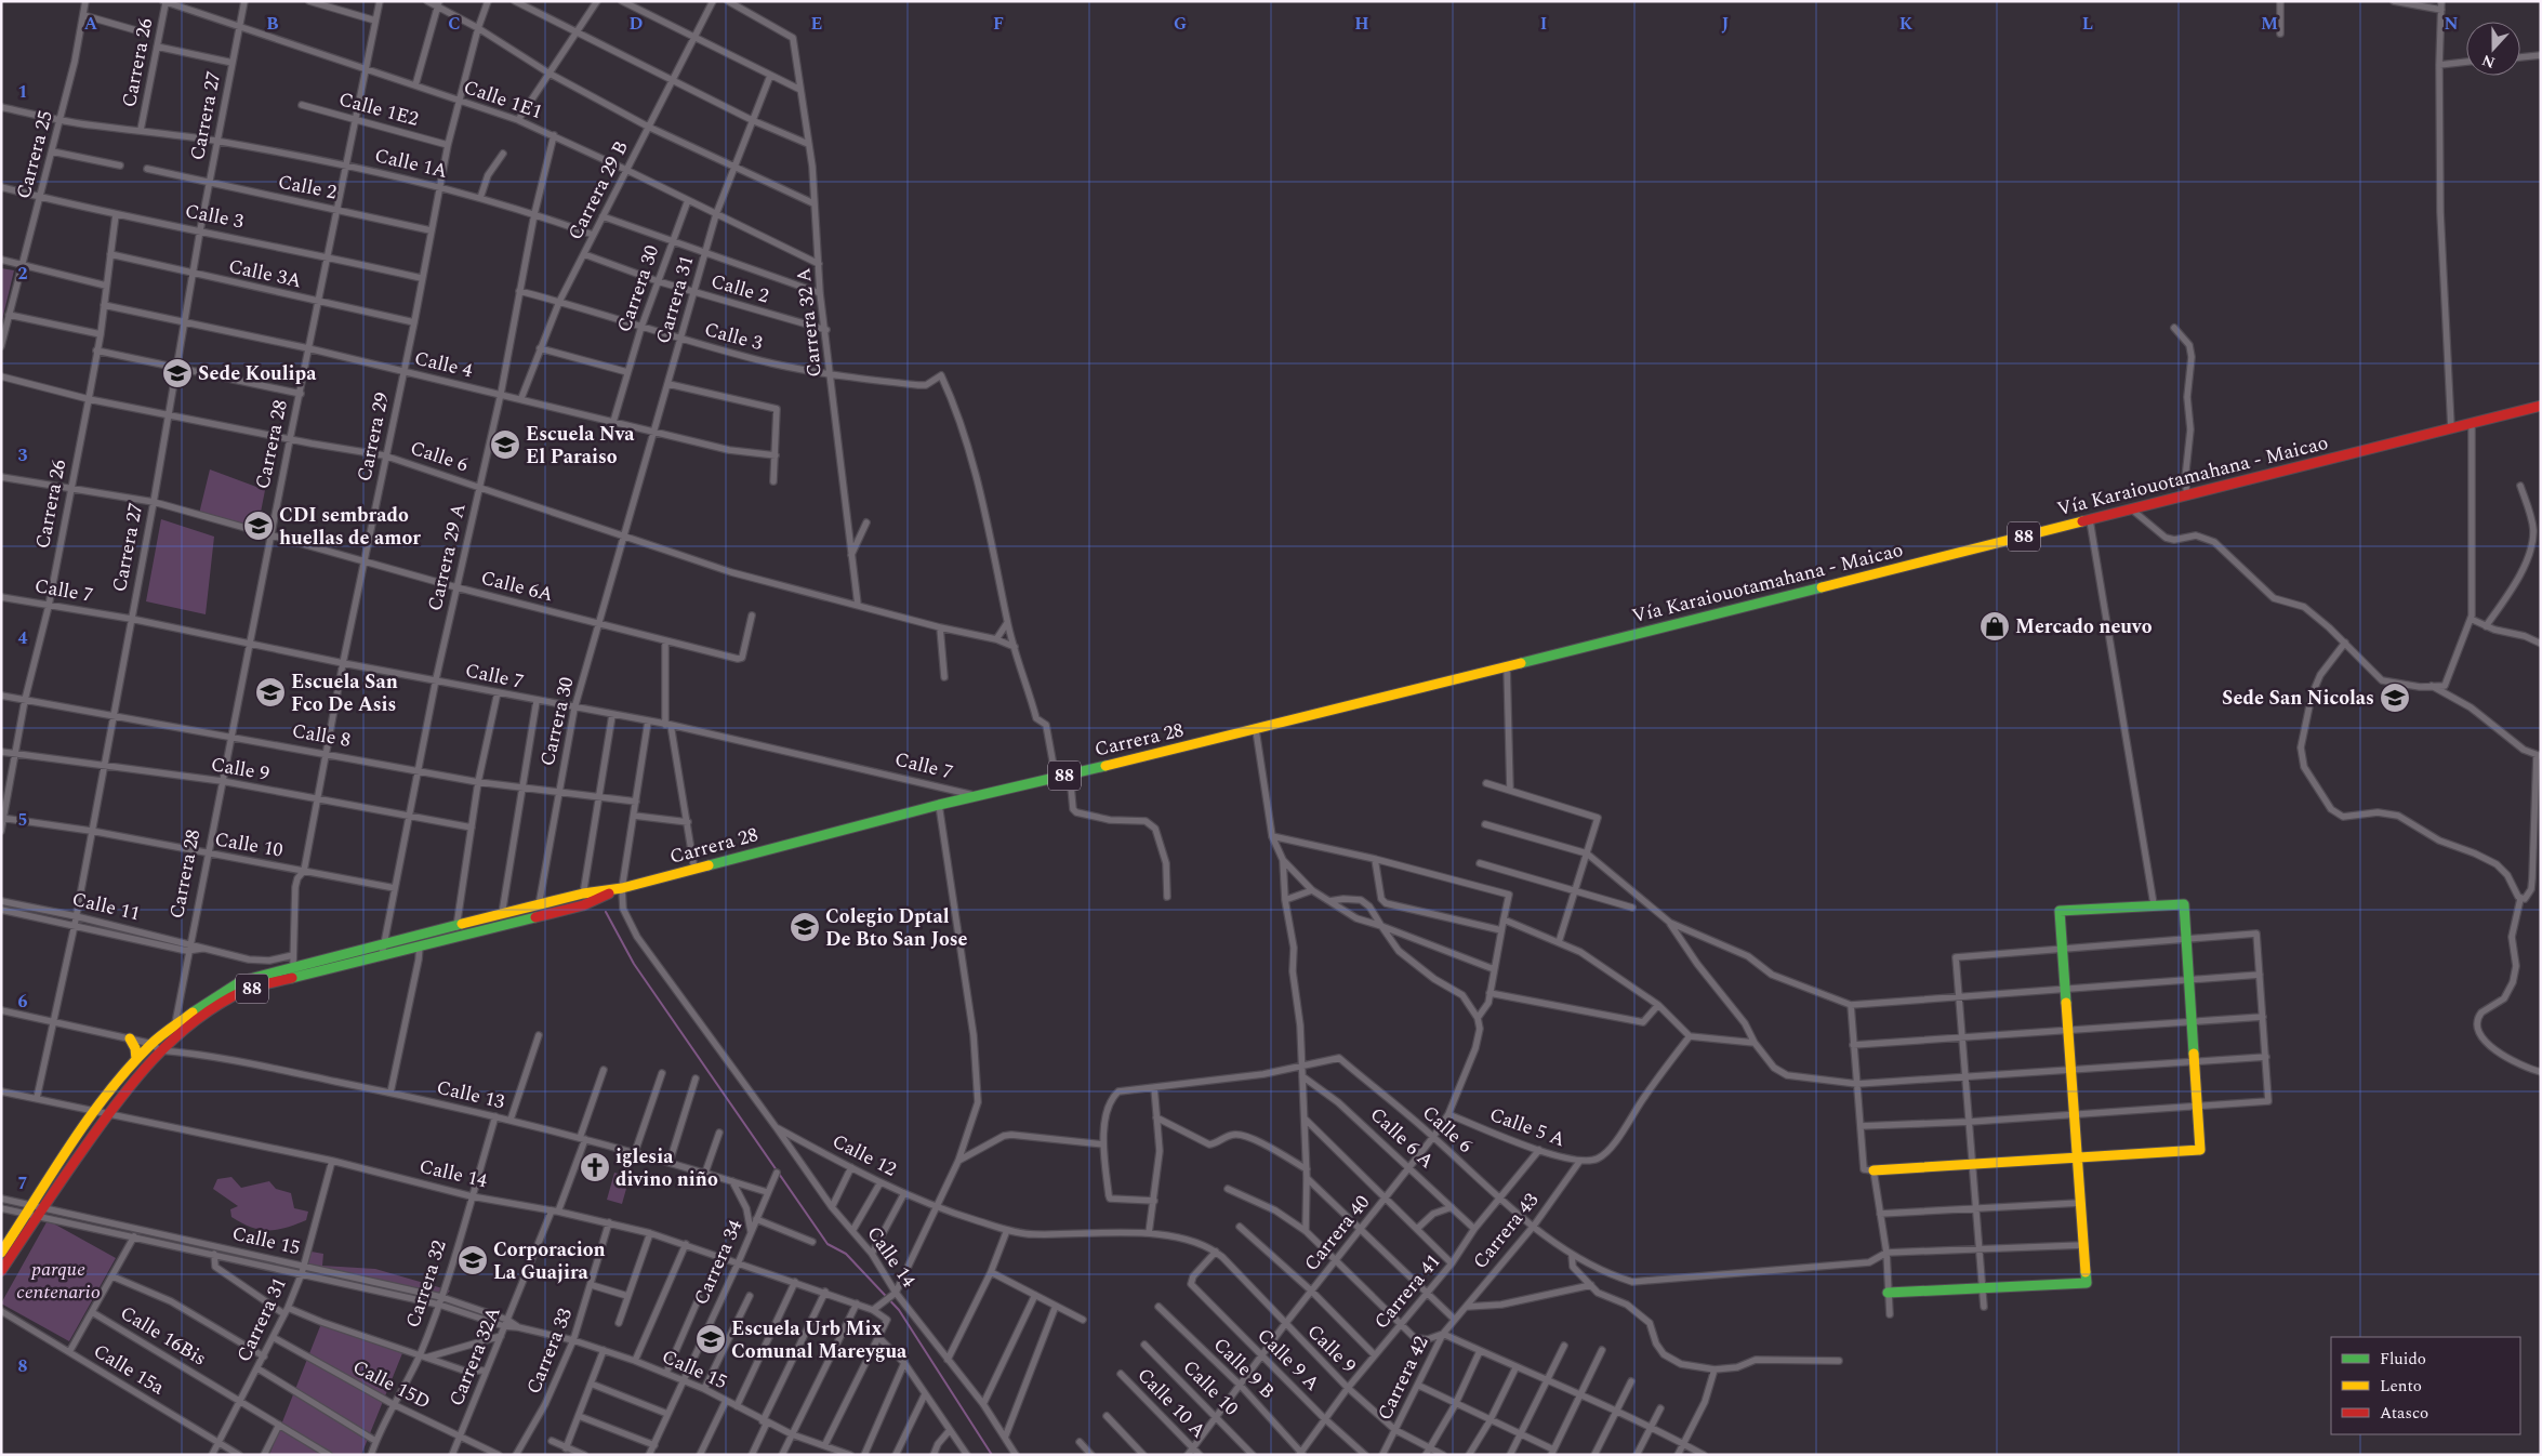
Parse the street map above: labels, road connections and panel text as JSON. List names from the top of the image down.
{
  "streets": {
    "main road": ["Carrera 28", "Vía Karaiouotamahana - Maicao", "88"],
    "street": [
      "Carrera 26",
      "Calle 1E1",
      "Calle 1E2",
      "Carrera 27",
      "Carrera 25",
      "Calle 1A",
      "Calle 2",
      "Carrera 29 B",
      "Calle 3",
      "Calle 3A",
      "Carrera 30",
      "Carrera 31",
      "Carrera 32 A",
      "Calle 4",
      "Carrera 29",
      "Calle 6",
      "Carrera 29 A",
      "Calle 6A",
      "Calle 7",
      "Calle 8",
      "Calle 9",
      "Calle 10",
      "Calle 11",
      "Calle 13",
      "Calle 5 A",
      "Calle 6 A",
      "Calle 12",
      "Calle 14",
      "Carrera 43",
      "Carrera 40",
      "Calle 15",
      "Carrera 34",
      "Carrera 32",
      "Carrera 41",
      "Calle 16Bis",
      "Carrera 33",
      "Carrera 32A",
      "Calle 9 A",
      "Calle 9 B",
      "Calle 15a",
      "Carrera 42",
      "Calle 15D",
      "Calle 10 A"
    ]
  },
  "crossings": [
    ["Carrera 26", "Calle 1E1"],
    ["Carrera 26", "Calle 3"],
    ["Carrera 26", "Calle 3A"],
    ["Carrera 26", "Calle 4"],
    ["Carrera 26", "Calle 6"],
    ["Carrera 26", "Calle 6A"],
    ["Carrera 26", "Calle 7"],
    ["Carrera 26", "Calle 8"],
    ["Carrera 26", "Calle 9"],
    ["Carrera 26", "Calle 10"],
    ["Calle 1E1", "Carrera 27"],
    ["Calle 1E1", "Carrera 29 B"],
    ["Calle 1E1", "Carrera 30"],
    ["Calle 1E1", "Carrera 31"],
    ["Calle 1E1", "Carrera 32 A"],
    ["Calle 1E1", "Carrera 29"],
    ["Calle 1E1", "Carrera 28"],
    ["Calle 1E1", "Carrera 29 A"],
    ["Calle 1E2", "Carrera 29"],
    ["Calle 1E2", "Carrera 28"],
    ["Carrera 27", "Calle 1A"],
    ["Carrera 27", "Calle 2"],
    ["Carrera 27", "Calle 3"],
    ["Carrera 27", "Calle 3A"],
    ["Carrera 27", "Calle 4"],
    ["Carrera 27", "Calle 6"],
    ["Carrera 27", "Calle 6A"],
    ["Carrera 27", "Calle 7"],
    ["Carrera 27", "Calle 8"],
    ["Carrera 27", "Calle 9"],
    ["Carrera 27", "Calle 10"],
    ["Carrera 27", "Calle 11"],
    ["Carrera 27", "Calle 13"],
    ["Carrera 27", "Calle 14"],
    ["Carrera 25", "Calle 3"],
    ["Calle 1A", "Carrera 29 B"],
    ["Calle 1A", "Carrera 29"],
    ["Calle 1A", "Carrera 28"],
    ["Calle 1A", "Carrera 29 A"],
    ["Calle 2", "Carrera 29 B"],
    ["Calle 2", "Carrera 30"],
    ["Calle 2", "Carrera 31"],
    ["Calle 2", "Carrera 32 A"],
    ["Calle 2", "Carrera 29"],
    ["Calle 2", "Carrera 28"],
    ["Carrera 29 B", "Calle 3"],
    ["Carrera 29 B", "Calle 4"],
    ["Calle 3", "Carrera 30"],
    ["Calle 3", "Carrera 31"],
    ["Calle 3", "Carrera 32 A"],
    ["Calle 3", "Carrera 29"],
    ["Calle 3", "Carrera 28"],
    ["Calle 3", "Carrera 29 A"],
    ["Calle 3A", "Carrera 29"],
    ["Calle 3A", "Carrera 28"],
    ["Carrera 30", "Carrera 31"],
    ["Carrera 30", "Calle 4"],
    ["Carrera 30", "Carrera 28"],
    ["Carrera 30", "Calle 6"],
    ["Carrera 30", "Calle 6A"],
    ["Carrera 30", "Calle 7"],
    ["Carrera 30", "Calle 8"],
    ["Carrera 31", "Calle 4"],
    ["Carrera 31", "Calle 6"],
    ["Carrera 31", "Calle 14"],
    ["Carrera 31", "Calle 15"],
    ["Carrera 31", "Calle 16Bis"],
    ["Carrera 31", "Calle 15a"],
    ["Carrera 31", "Calle 15D"],
    ["Carrera 32 A", "Calle 6"],
    ["Calle 4", "Carrera 29"],
    ["Calle 4", "Carrera 28"],
    ["Calle 4", "Carrera 29 A"],
    ["Carrera 29", "Carrera 28"],
    ["Carrera 29", "Calle 6"],
    ["Carrera 29", "Calle 6A"],
    ["Carrera 29", "Calle 7"],
    ["Carrera 29", "Calle 8"],
    ["Carrera 29", "Calle 9"],
    ["Carrera 29", "Calle 10"],
    ["Carrera 29", "Calle 11"],
    ["Carrera 28", "Calle 6"],
    ["Carrera 28", "Vía Karaiouotamahana - Maicao"],
    ["Carrera 28", "Carrera 29 A"],
    ["Carrera 28", "Calle 6A"],
    ["Carrera 28", "Calle 7"],
    ["Carrera 28", "Calle 8"],
    ["Carrera 28", "Calle 9"],
    ["Carrera 28", "Calle 10"],
    ["Carrera 28", "Calle 11"],
    ["Carrera 28", "Calle 13"],
    ["Carrera 28", "Calle 14"],
    ["Carrera 28", "Calle 15"],
    ["Calle 6", "Carrera 29 A"],
    ["Calle 6", "Carrera 43"],
    ["Calle 6", "Carrera 40"],
    ["Calle 6", "Carrera 41"],
    ["Carrera 29 A", "Calle 6A"],
    ["Carrera 29 A", "Calle 7"],
    ["Carrera 29 A", "Calle 8"],
    ["Carrera 29 A", "Calle 9"],
    ["Carrera 29 A", "Calle 10"],
    ["Calle 7", "Calle 14"],
    ["Calle 8", "Calle 14"],
    ["Calle 9", "Calle 12"],
    ["Calle 9", "Carrera 40"],
    ["Calle 9", "Carrera 41"],
    ["Calle 9", "Calle 9 A"],
    ["Calle 9", "Carrera 42"],
    ["Calle 10", "Carrera 40"],
    ["Calle 13", "Carrera 34"],
    ["Calle 13", "Carrera 32"],
    ["Calle 13", "Carrera 32A"],
    ["Calle 5 A", "Carrera 43"],
    ["Calle 5 A", "Carrera 40"],
    ["Calle 5 A", "Carrera 41"],
    ["Calle 6 A", "Carrera 40"],
    ["Calle 6 A", "Carrera 41"],
    ["Calle 12", "Calle 14"],
    ["Calle 14", "Carrera 34"],
    ["Calle 14", "Carrera 32"],
    ["Calle 14", "Carrera 33"],
    ["Calle 14", "Carrera 32A"],
    ["Carrera 43", "Carrera 42"],
    ["Carrera 40", "Calle 9 A"],
    ["Carrera 40", "Calle 9 B"],
    ["Carrera 40", "Calle 10 A"],
    ["Calle 15", "Carrera 34"],
    ["Calle 15", "Carrera 32"],
    ["Calle 15", "Carrera 33"],
    ["Calle 15", "Carrera 32A"],
    ["Carrera 32", "Calle 15D"],
    ["Carrera 41", "Calle 9 A"],
    ["Carrera 41", "Calle 9 B"],
    ["Carrera 32A", "Calle 15D"]
  ],
  "parks": ["parque centenario"],
  "places": {
    "school or university": [
      "Sede Koulipa",
      "Escuela Nva El Paraiso",
      "CDI sembrado huellas de amor",
      "Escuela San Fco De Asis",
      "Sede San Nicolas",
      "Colegio Dptal De Bto San Jose",
      "Corporacion La Guajira",
      "Escuela Urb Mix Comunal Mareygua"
    ],
    "shop": ["Mercado neuvo"],
    "church": ["iglesia divino niño"]
  },
  "legend": ["Fluido", "Lento", "Atasco"],
  "north": "bottom",
  "grid": {
    "columns": [
      "A",
      "B",
      "C",
      "D",
      "E",
      "F",
      "G",
      "H",
      "I",
      "J",
      "K",
      "L",
      "M",
      "N"
    ],
    "rows": [
      "1",
      "2",
      "3",
      "4",
      "5",
      "6",
      "7",
      "8"
    ]
  }
}
